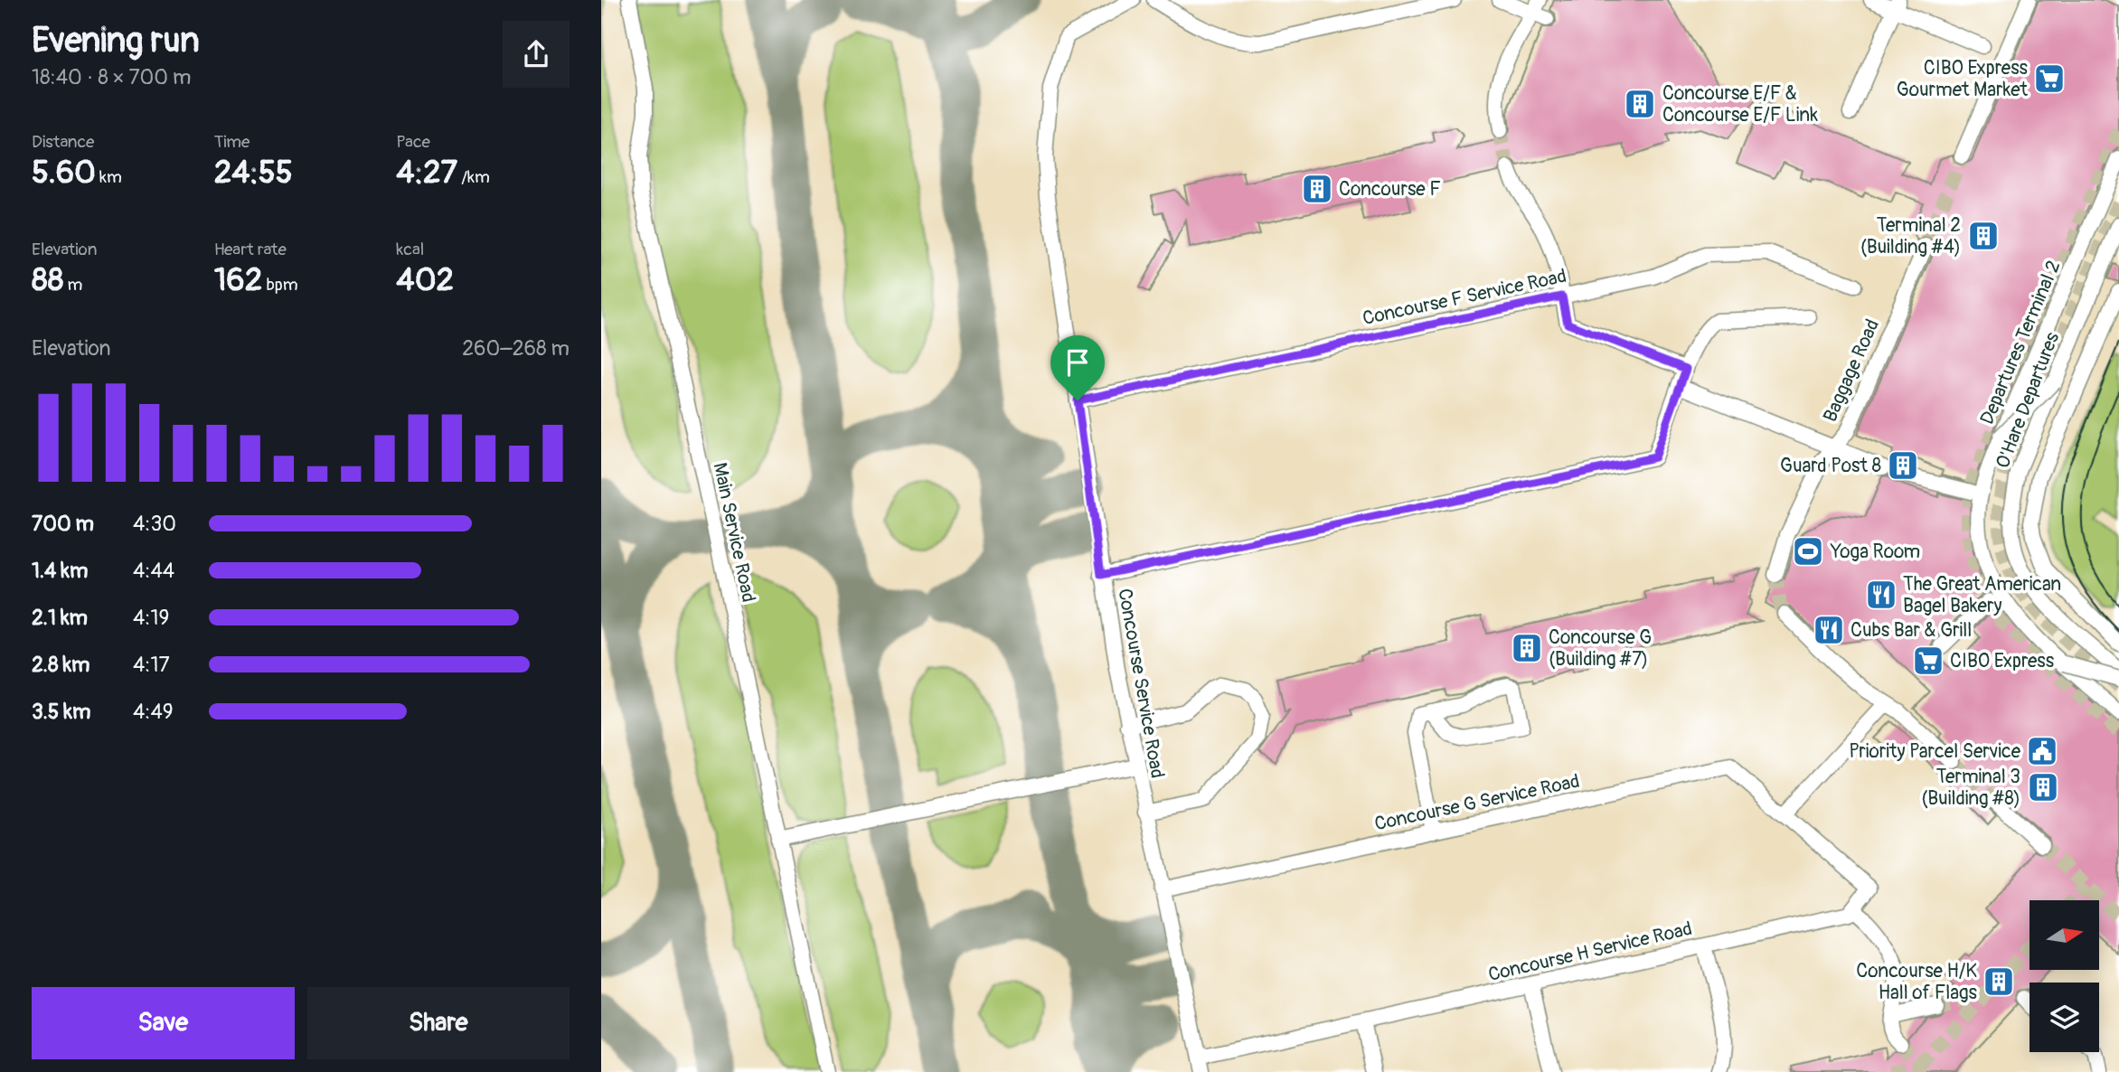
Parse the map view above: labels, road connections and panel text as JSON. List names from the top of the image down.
{
  "streets": {
    "street": [
      "Concourse F Service Road",
      "Departures Terminal 2",
      "Baggage Road",
      "O'Hare Departures",
      "Main Service Road",
      "Concourse Service Road",
      "Concourse G Service Road",
      "Concourse H Service Road"
    ]
  },
  "crossings": [
    ["Concourse F Service Road", "Concourse Service Road"],
    ["Concourse Service Road", "Concourse G Service Road"],
    ["Concourse Service Road", "Concourse H Service Road"]
  ],
  "places": {
    "supermarket": ["CIBO Express Gourmet Market", "CIBO Express"],
    "building": [
      "Concourse E/F & Concourse E/F Link",
      "Concourse F",
      "Terminal 2 (Building #4)",
      "Guard Post 8",
      "Concourse G (Building #7)",
      "Terminal 3 (Building #8)",
      "Concourse H/K Hall of Flags"
    ],
    "sports": ["Yoga Room"],
    "restaurant": ["The Great American Bagel Bakery", "Cubs Bar & Grill"],
    "public building": ["Priority Parcel Service"]
  },
  "north": "right",
  "page": {
    "heading": ["Evening run", "18:40 · 8 × 700 m"],
    "stats": [
      ["Distance", "5.60 km"],
      ["Time", "24:55"],
      ["Pace", "4:27 /km"],
      ["Elevation", "88 m"],
      ["Heart rate", "162 bpm"],
      ["kcal", "402"]
    ],
    "chart": ["Elevation", "260–268 m"],
    "list": [
      {
        "name": "700 m",
        "note": "4:30"
      },
      {
        "name": "1.4 km",
        "note": "4:44"
      },
      {
        "name": "2.1 km",
        "note": "4:19"
      },
      {
        "name": "2.8 km",
        "note": "4:17"
      },
      {
        "name": "3.5 km",
        "note": "4:49"
      }
    ],
    "buttons": ["Save", "Share"]
  }
}
